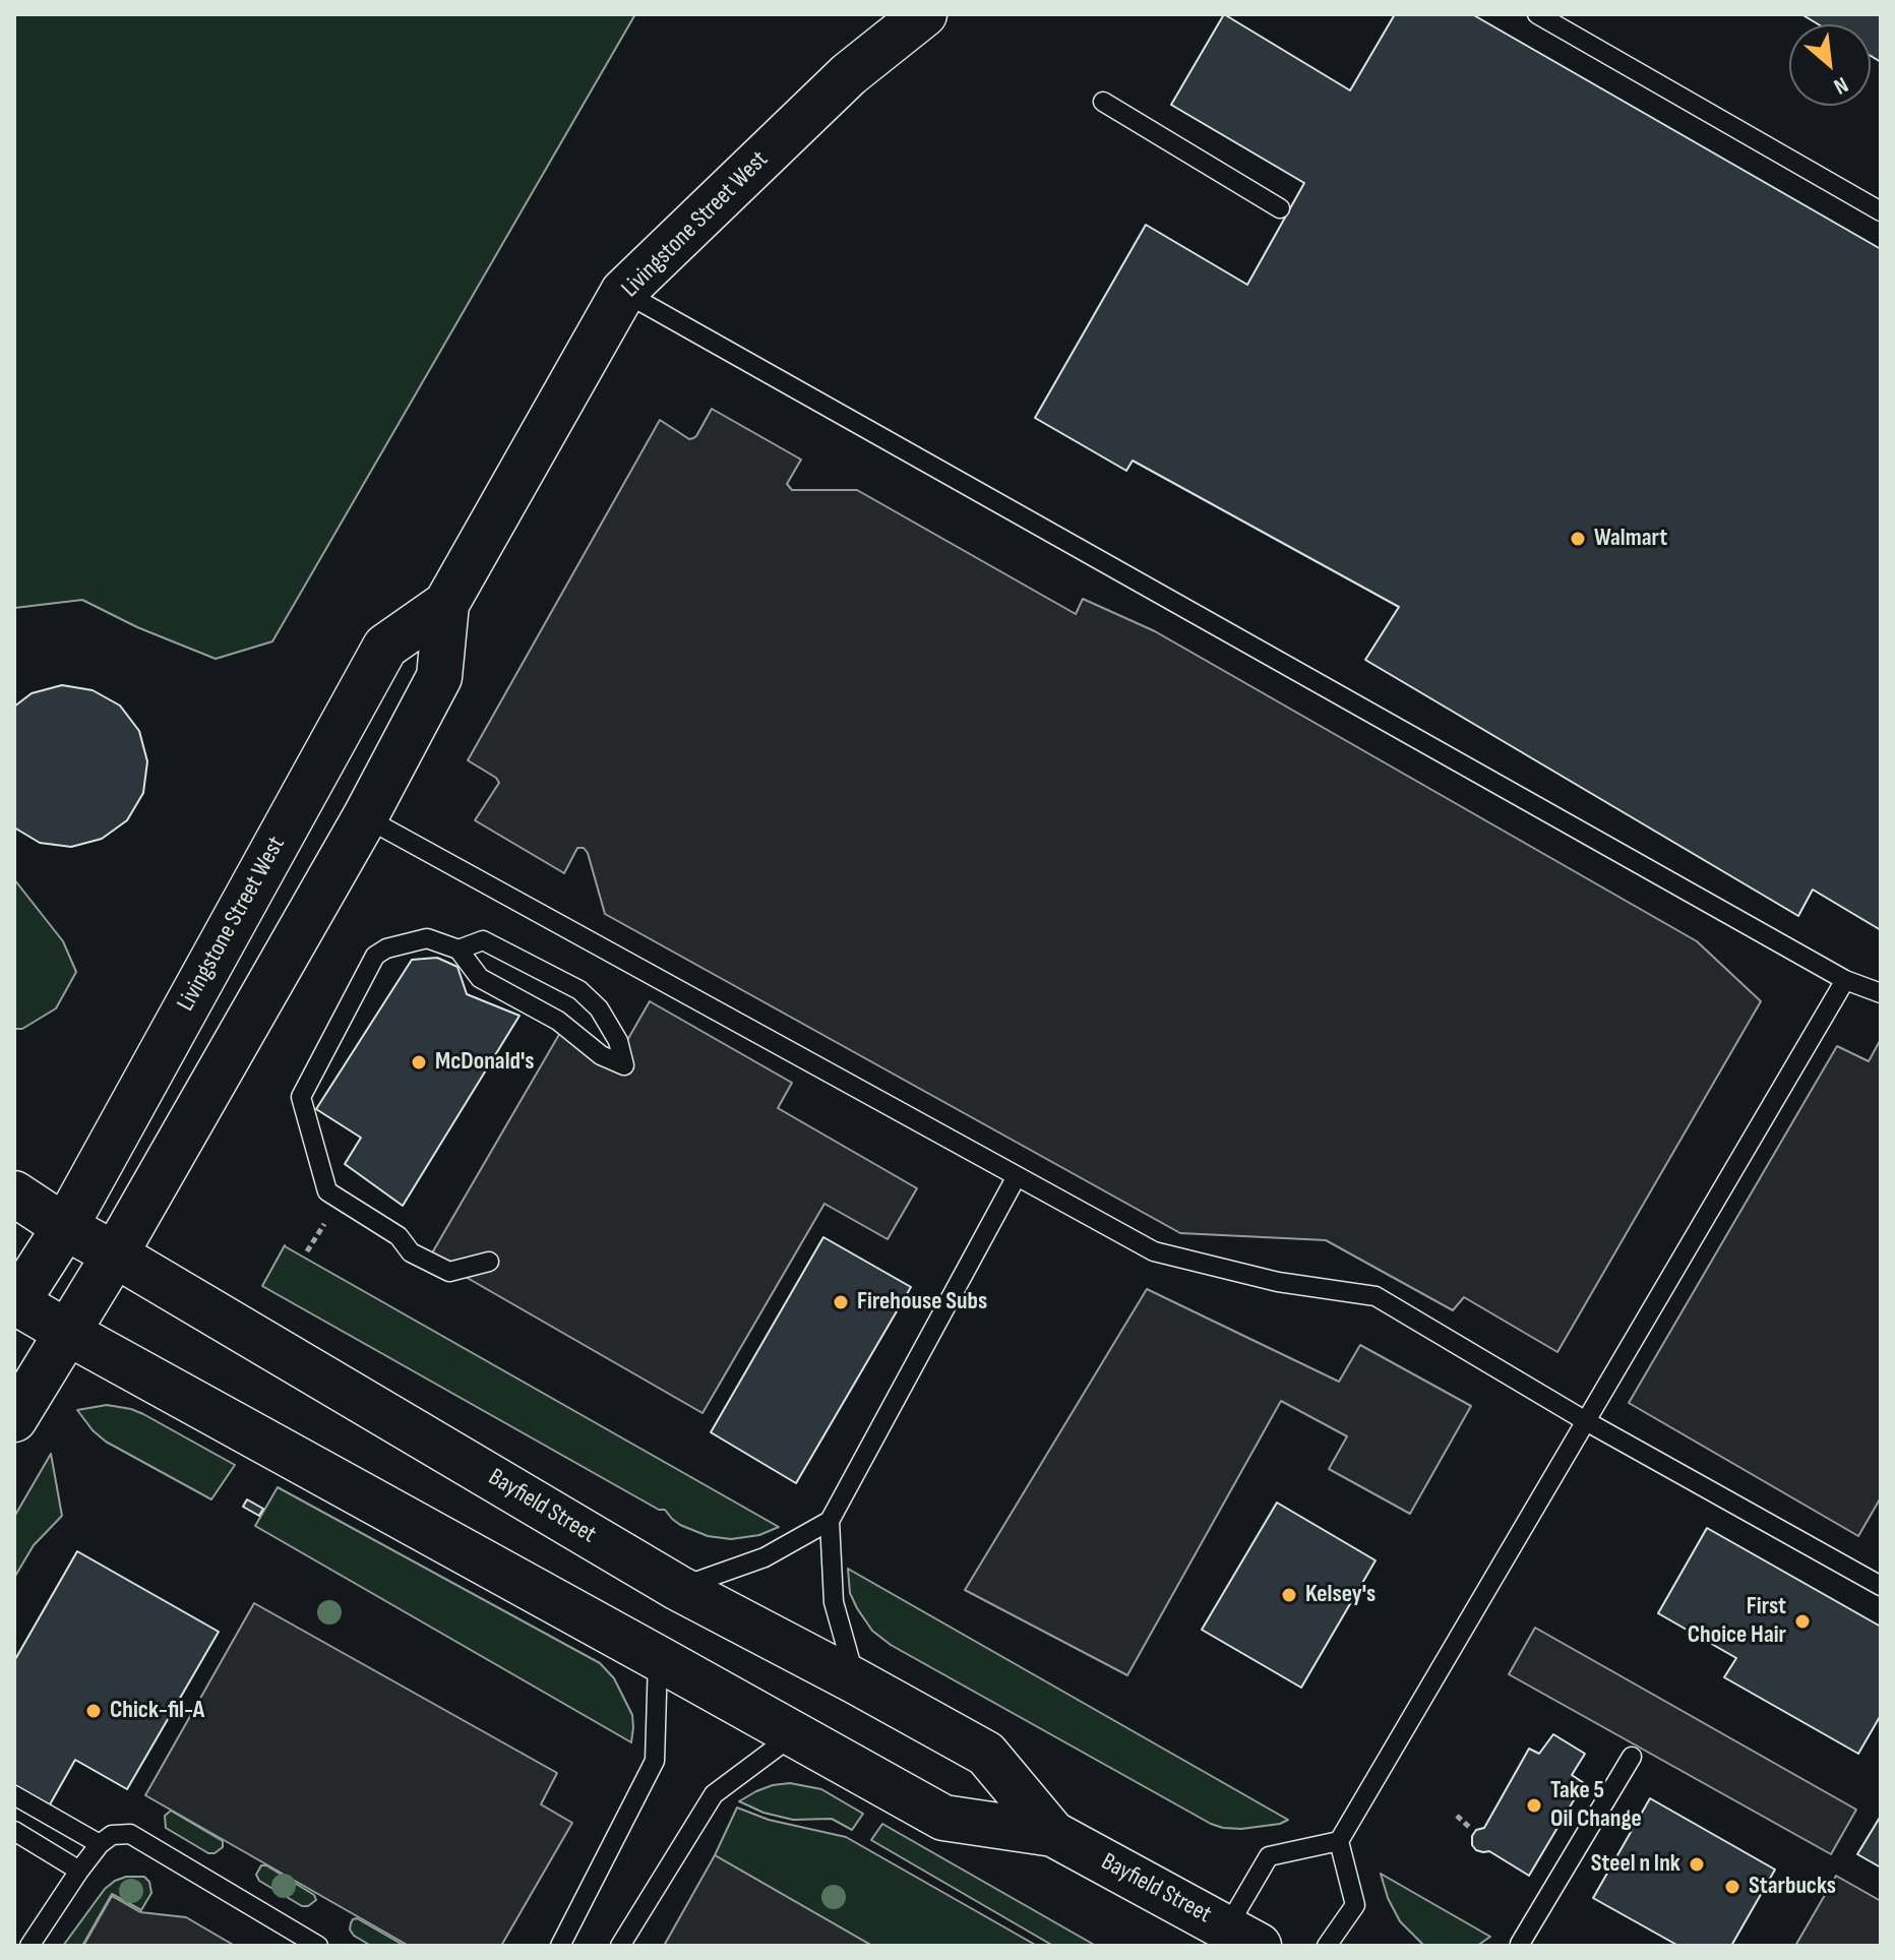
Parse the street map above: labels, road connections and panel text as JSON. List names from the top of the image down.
{
  "streets": {
    "main road": ["Livingstone Street West", "Bayfield Street"]
  },
  "crossings": [
    ["Livingstone Street West", "Bayfield Street"]
  ],
  "places": [
    "Walmart",
    "McDonald's",
    "Firehouse Subs",
    "Kelsey's",
    "First Choice Hair",
    "Chick-fil-A",
    "Take 5 Oil Change",
    "Steel n Ink",
    "Starbucks"
  ],
  "north": "bottom right"
}
